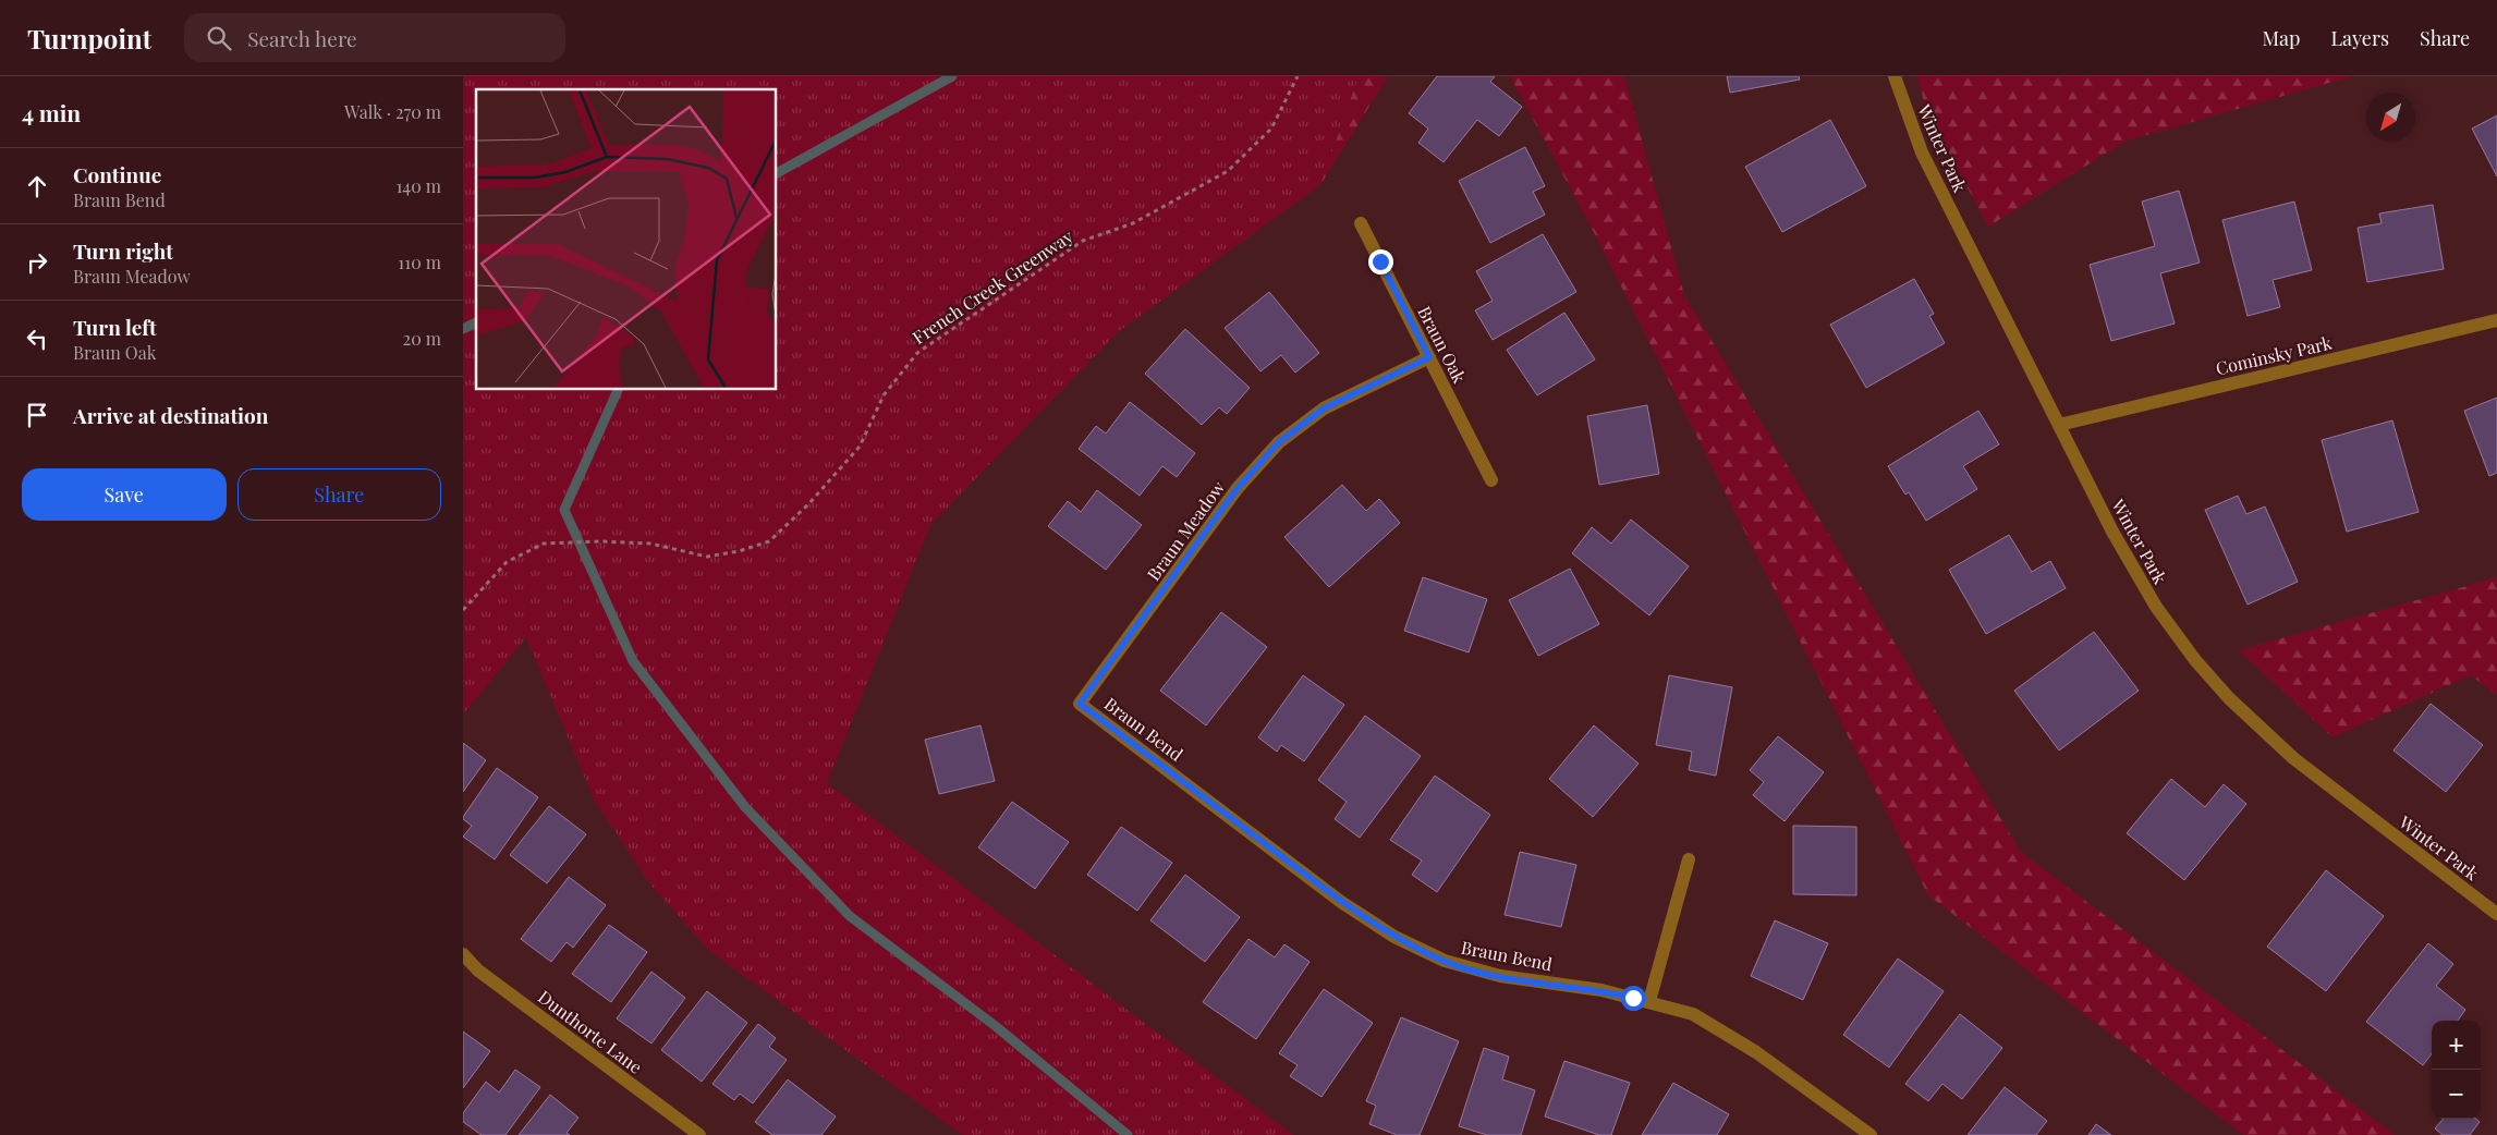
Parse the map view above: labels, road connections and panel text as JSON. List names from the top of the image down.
{
  "streets": {
    "street": [
      "Winter Park",
      "Braun Oak",
      "Cominsky Park",
      "Braun Meadow",
      "Braun Bend",
      "Dunthorte Lane"
    ],
    "path": ["French Creek Greenway"]
  },
  "crossings": [
    ["Winter Park", "Cominsky Park"],
    ["Braun Oak", "Braun Meadow"],
    ["Braun Meadow", "Braun Bend"]
  ],
  "north": "bottom left",
  "page": {
    "header": "Turnpoint",
    "search": "Search here",
    "nav": ["Map", "Layers", "Share"],
    "heading": ["4 min", "Walk · 270 m"],
    "list": [
      ["Continue", "Braun Bend", "140 m"],
      ["Turn right", "Braun Meadow", "110 m"],
      ["Turn left", "Braun Oak", "20 m"],
      "Arrive at destination"
    ],
    "buttons": ["Save", "Share"],
    "map_buttons": ["+", "−"]
  }
}
